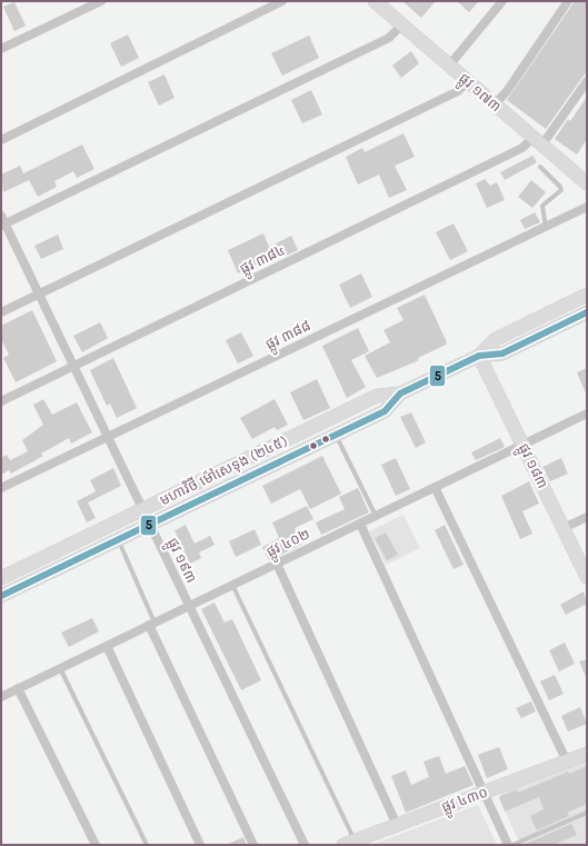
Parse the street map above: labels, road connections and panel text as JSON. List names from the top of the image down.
{
  "streets": {
    "main road": [
      "ផ្លូវ ១៧៣",
      "ផ្លូវ ១៨៣",
      "មហាវិថី ម៉ៅសេទុង (២៤៥)",
      "ផ្លូវ ៤៣០"
    ],
    "street": [
      "ផ្លូវ ៣៨៤",
      "ផ្លូវ ៣៨៨",
      "ផ្លូវ ៤០២",
      "ផ្លូវ ១៩៣"
    ]
  },
  "crossings": [
    ["ផ្លូវ ១៧៣", "ផ្លូវ ៣៨៤"],
    ["ផ្លូវ ៣៨៤", "ផ្លូវ ១៩៣"],
    ["ផ្លូវ ៣៨៨", "ផ្លូវ ១៩៣"],
    ["ផ្លូវ ១៨៣", "មហាវិថី ម៉ៅសេទុង (២៤៥)"],
    ["ផ្លូវ ១៨៣", "ផ្លូវ ៤០២"],
    ["មហាវិថី ម៉ៅសេទុង (២៤៥)", "ផ្លូវ ១៩៣"],
    ["ផ្លូវ ៤០២", "ផ្លូវ ១៩៣"]
  ],
  "lines": ["transit line 5"]
}
